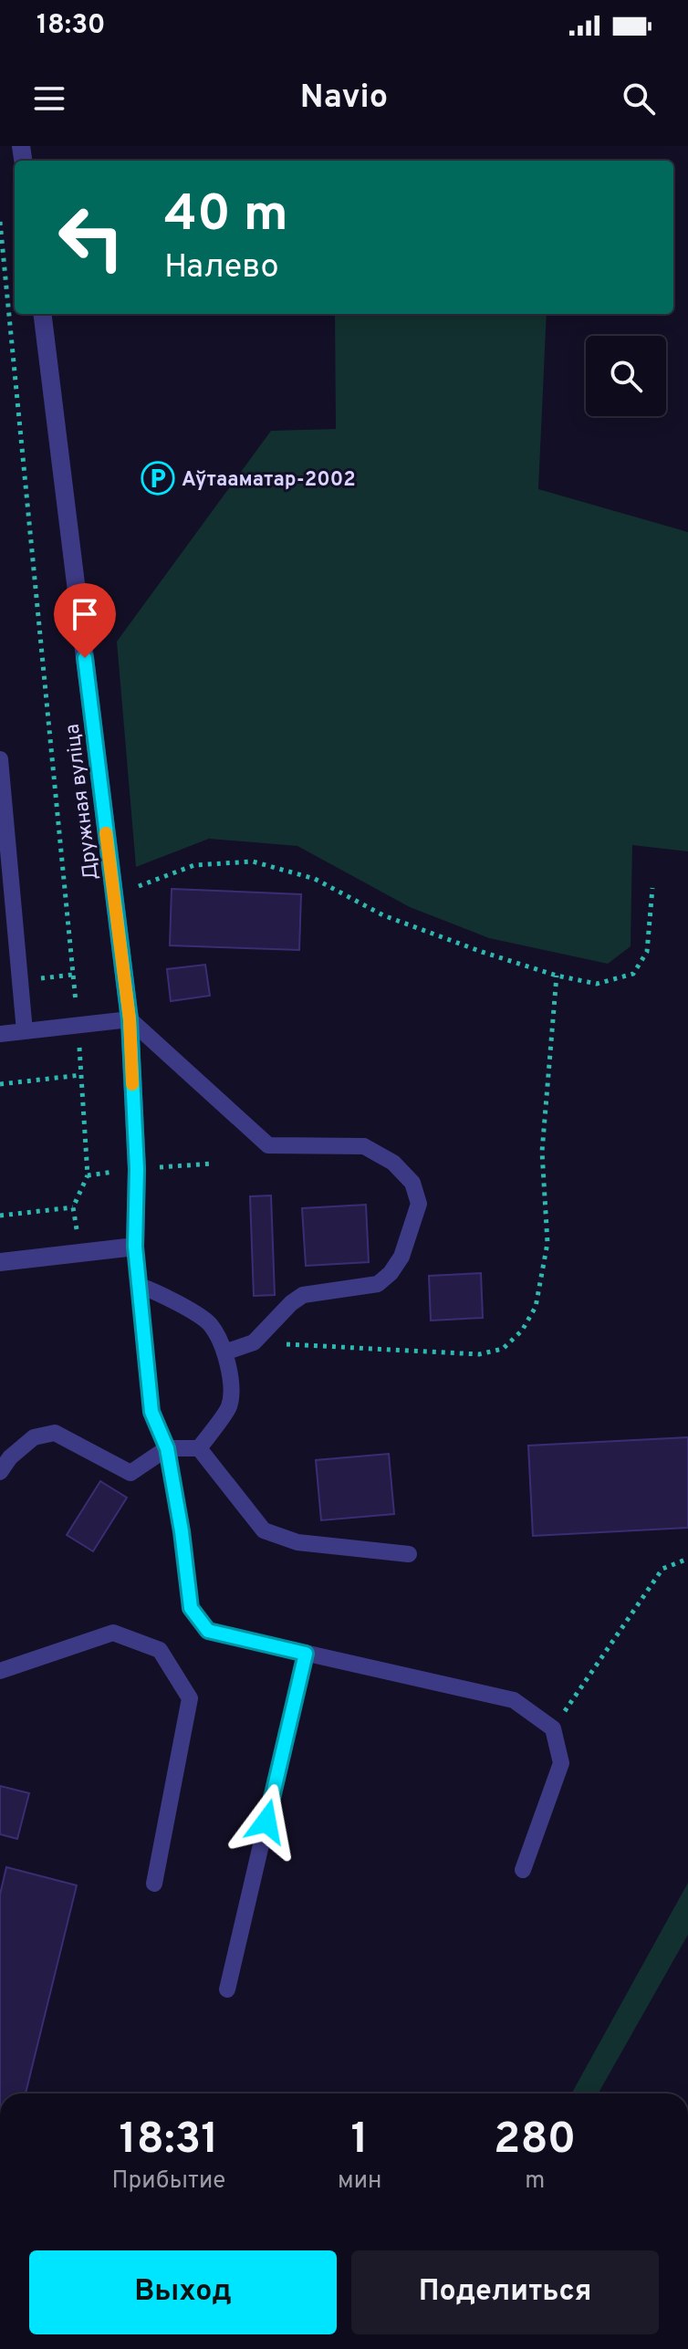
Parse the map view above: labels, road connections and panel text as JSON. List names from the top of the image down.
{
  "streets": {
    "street": ["Дружная вуліца"]
  },
  "places": {
    "parking": ["Аўтааматар-2002"]
  },
  "page": {
    "status": "18:30",
    "header": "Navio",
    "turn": ["40 m", "Налево"],
    "eta": [
      "18:31",
      "Прибытие",
      "1",
      "мин",
      "280",
      "m"
    ],
    "buttons": ["Выход", "Поделиться"]
  }
}
